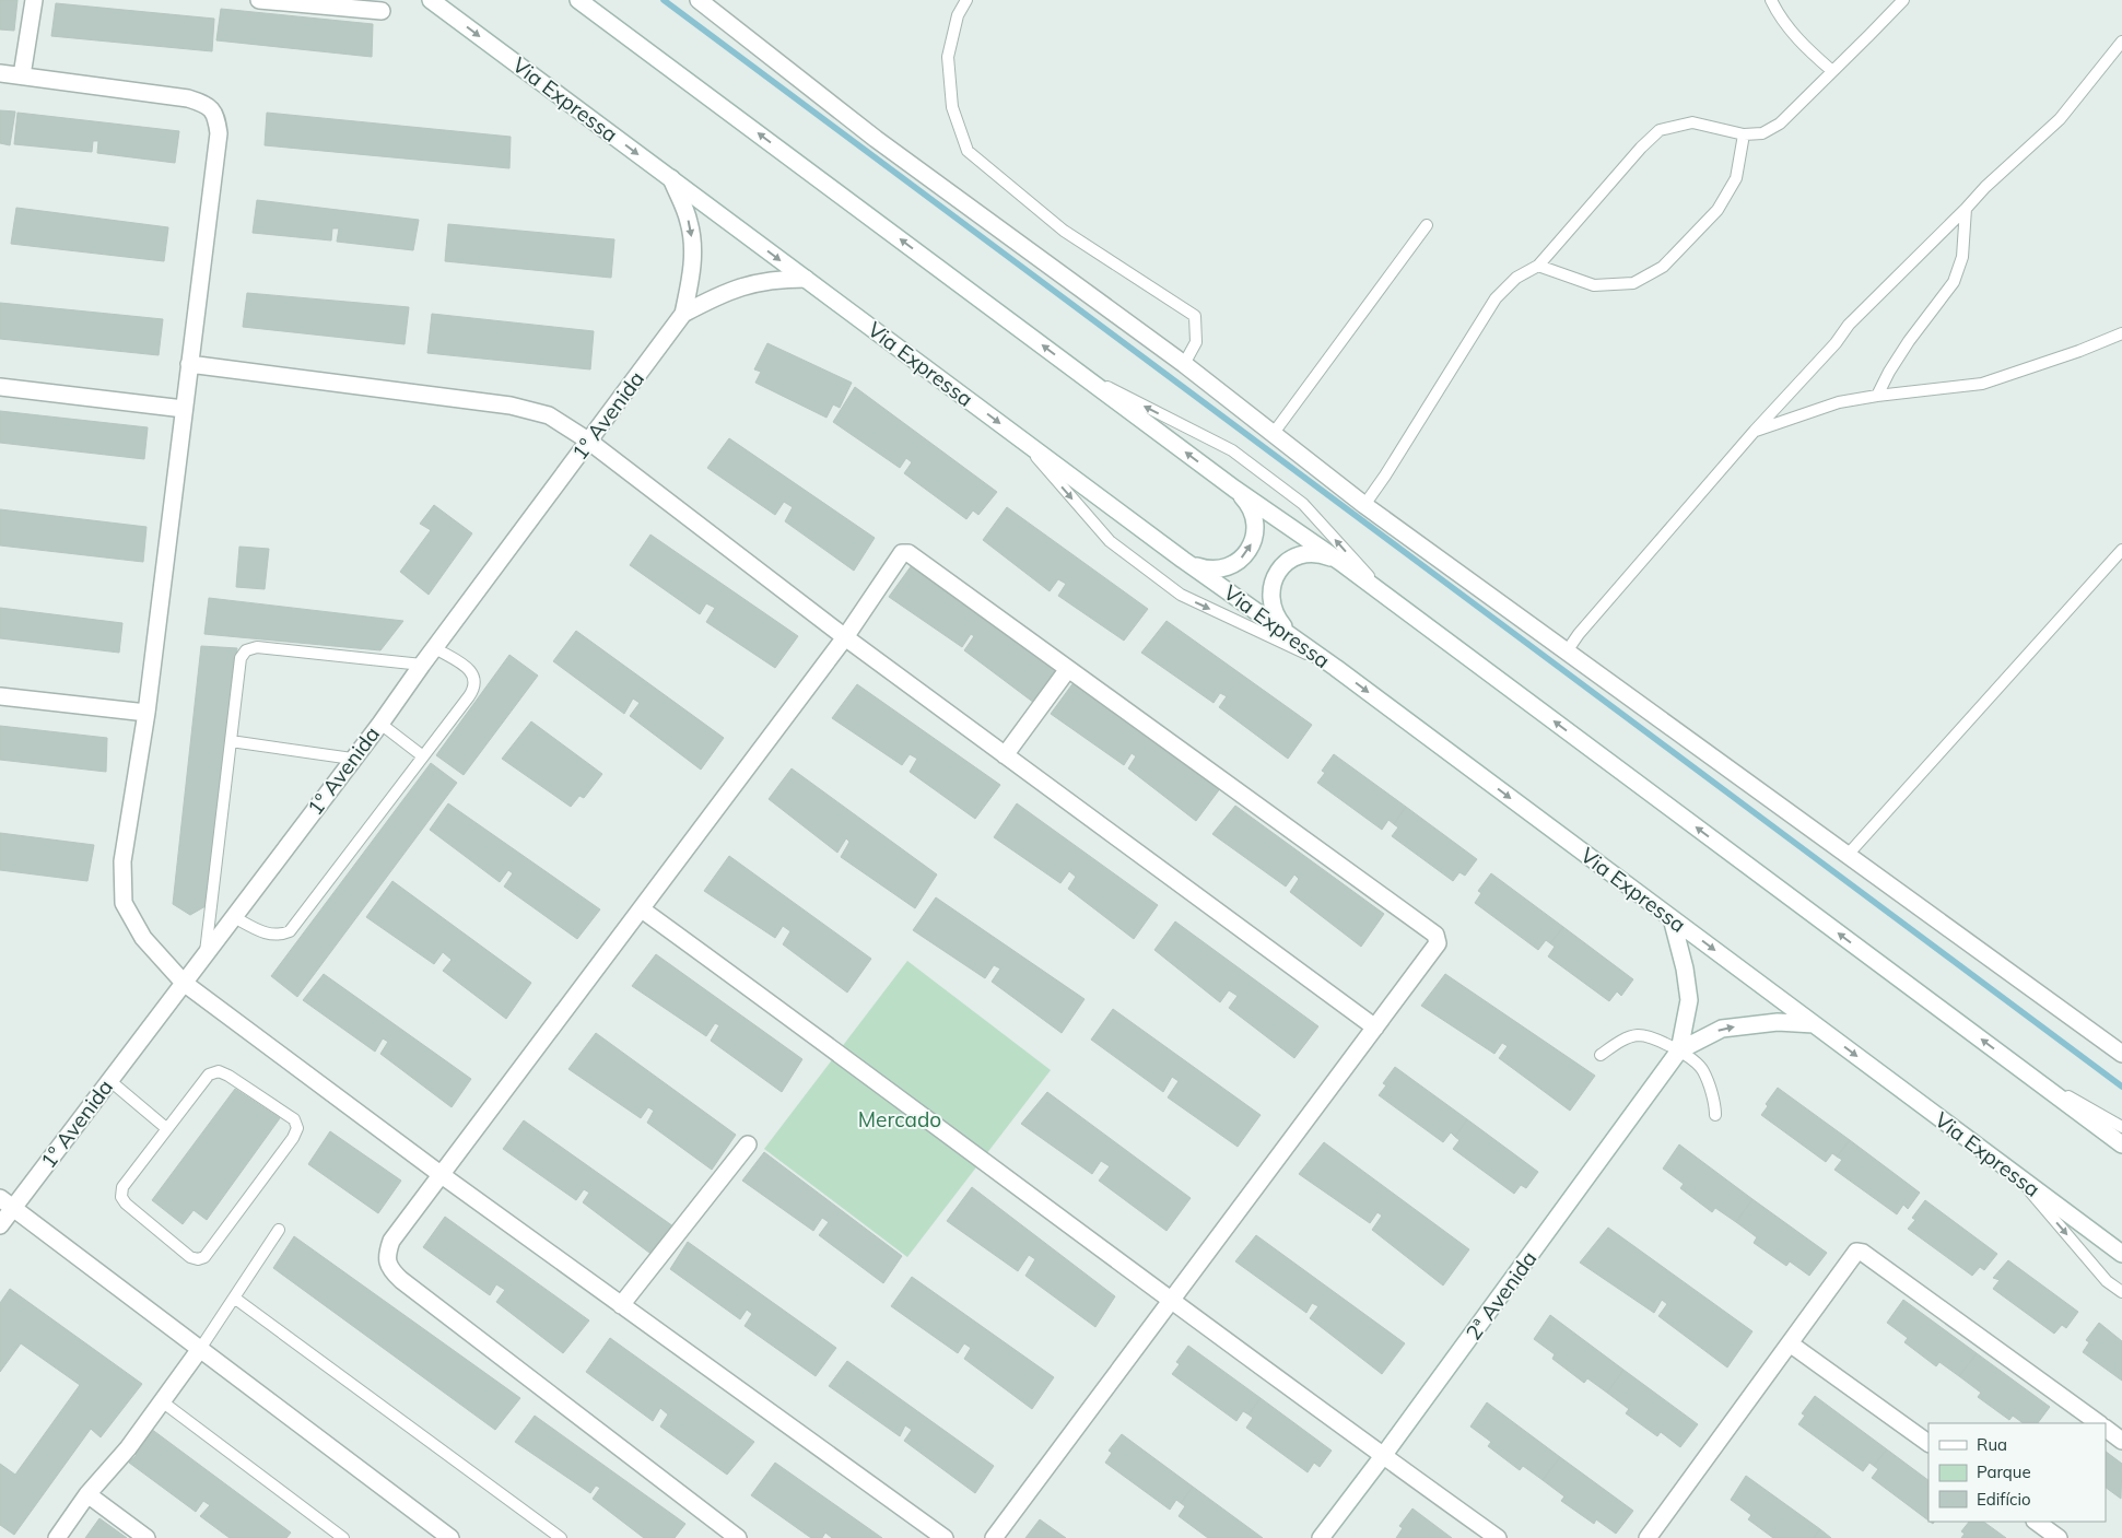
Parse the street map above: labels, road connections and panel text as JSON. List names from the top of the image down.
{
  "streets": {
    "street": ["Via Expressa", "1º Avenida", "2ª Avenida"]
  },
  "parks": ["Mercado"],
  "legend": ["Rua", "Parque", "Edifício"]
}
